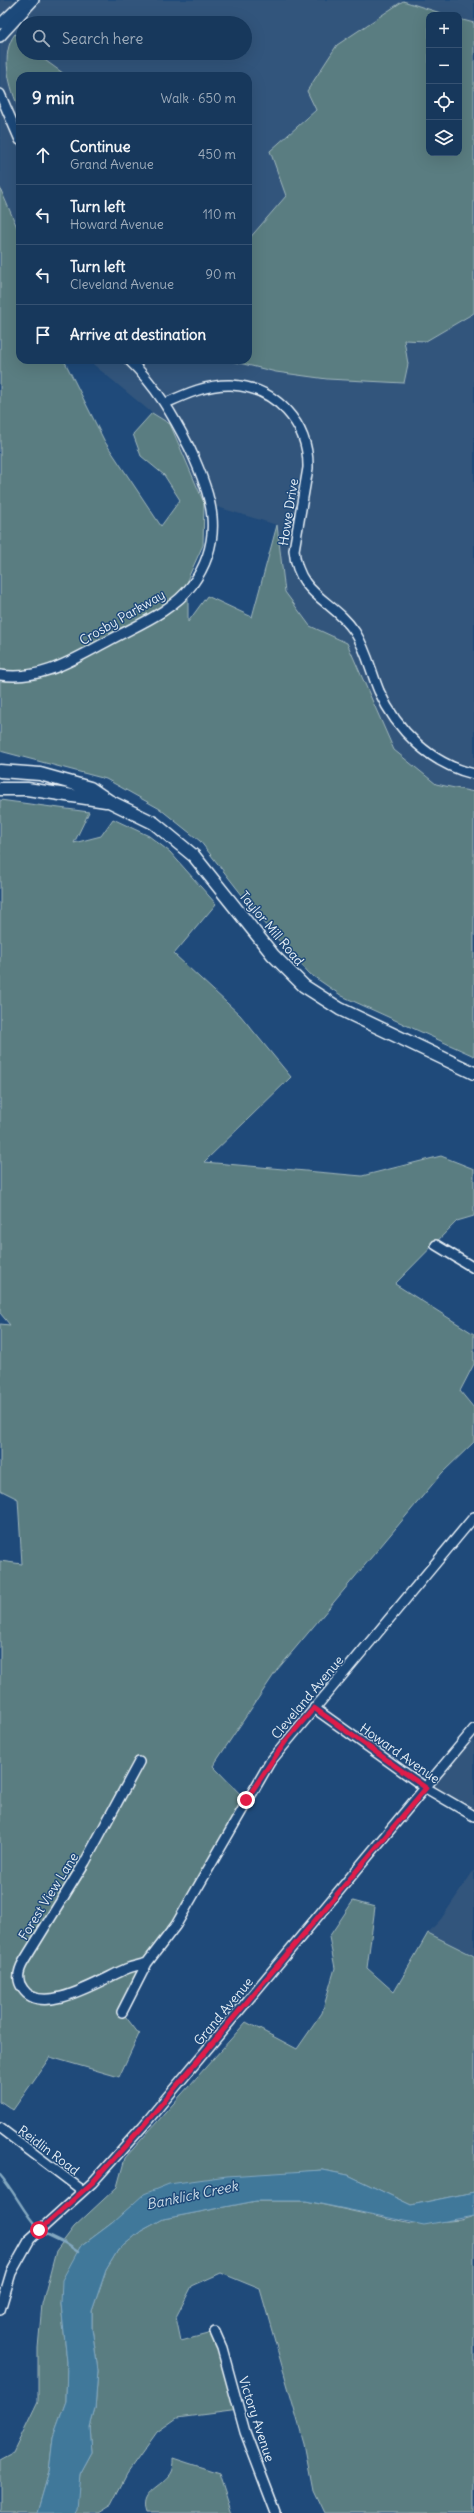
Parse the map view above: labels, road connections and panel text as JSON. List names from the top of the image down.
{
  "streets": {
    "main road": ["Taylor Mill Road"],
    "street": [
      "Howe Drive",
      "Crosby Parkway",
      "Cleveland Avenue",
      "Howard Avenue",
      "Forest View Lane",
      "Grand Avenue",
      "Reidlin Road",
      "Victory Avenue"
    ]
  },
  "crossings": [
    ["Howe Drive", "Crosby Parkway"],
    ["Cleveland Avenue", "Howard Avenue"],
    ["Cleveland Avenue", "Forest View Lane"],
    ["Howard Avenue", "Grand Avenue"],
    ["Grand Avenue", "Reidlin Road"]
  ],
  "water": ["Banklick Creek"],
  "page": {
    "map_buttons": ["+", "−"],
    "search": "Search here",
    "heading": ["9 min", "Walk · 650 m"],
    "list": [
      ["Continue", "Grand Avenue", "450 m"],
      ["Turn left", "Howard Avenue", "110 m"],
      ["Turn left", "Cleveland Avenue", "90 m"],
      "Arrive at destination"
    ]
  }
}
